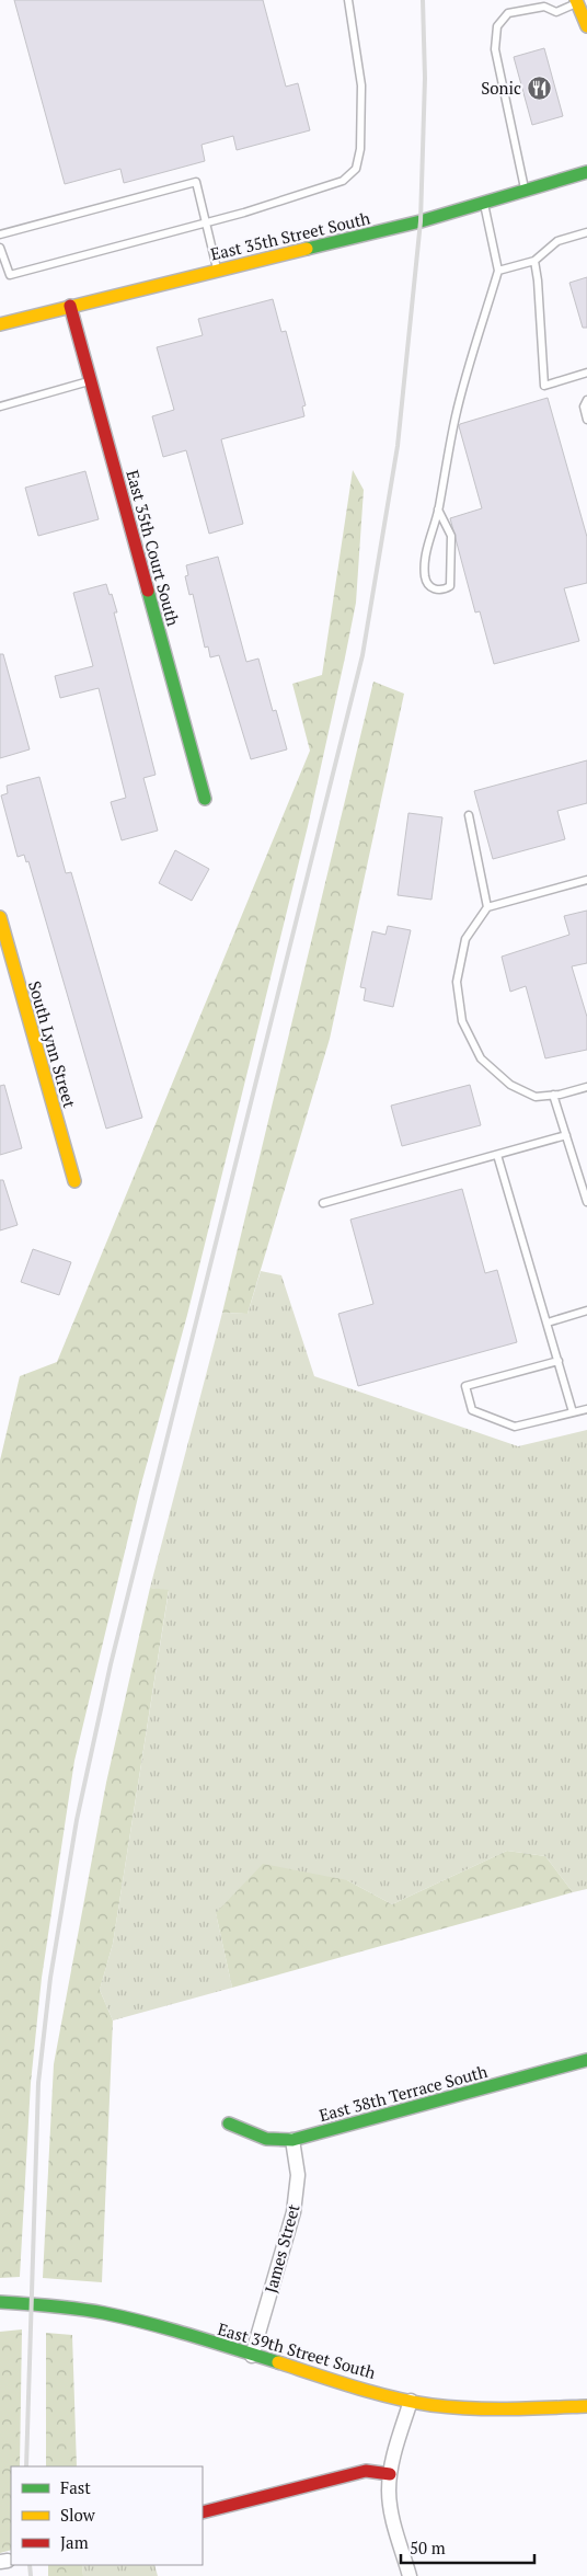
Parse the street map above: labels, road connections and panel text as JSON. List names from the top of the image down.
{
  "streets": {
    "street": [
      "East 35th Street South",
      "East 35th Court South",
      "South Lynn Street",
      "East 38th Terrace South",
      "James Street",
      "East 39th Street South"
    ]
  },
  "crossings": [
    ["East 35th Street South", "East 35th Court South"],
    ["East 38th Terrace South", "James Street"],
    ["James Street", "East 39th Street South"]
  ],
  "places": {
    "restaurant": ["Sonic"]
  },
  "legend": ["Fast", "Slow", "Jam"],
  "scale_bar": "50 m"
}
